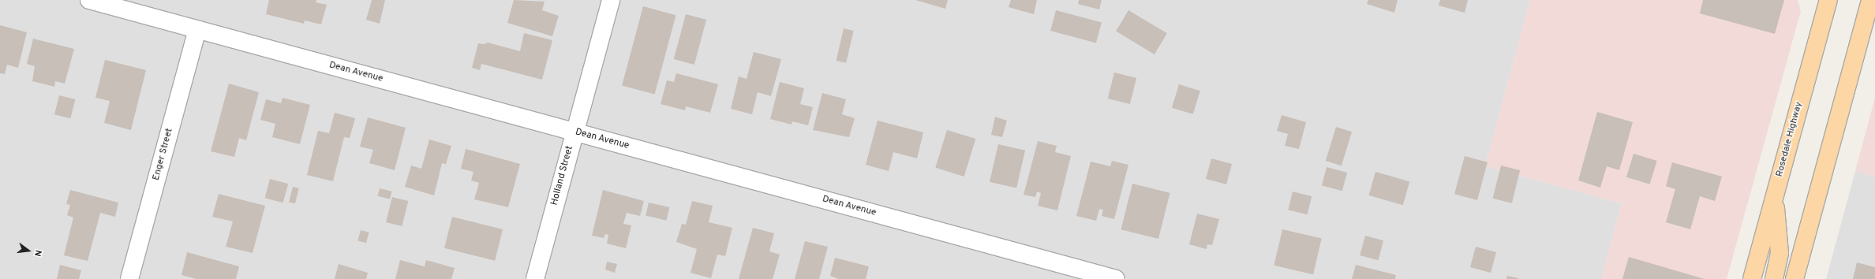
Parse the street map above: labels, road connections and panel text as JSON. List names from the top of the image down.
{
  "streets": {
    "main road": ["Rosedale Highway"],
    "street": ["Dean Avenue", "Enger Street", "Holland Street"]
  },
  "crossings": [
    ["Dean Avenue", "Enger Street"],
    ["Dean Avenue", "Holland Street"]
  ],
  "north": "right"
}
